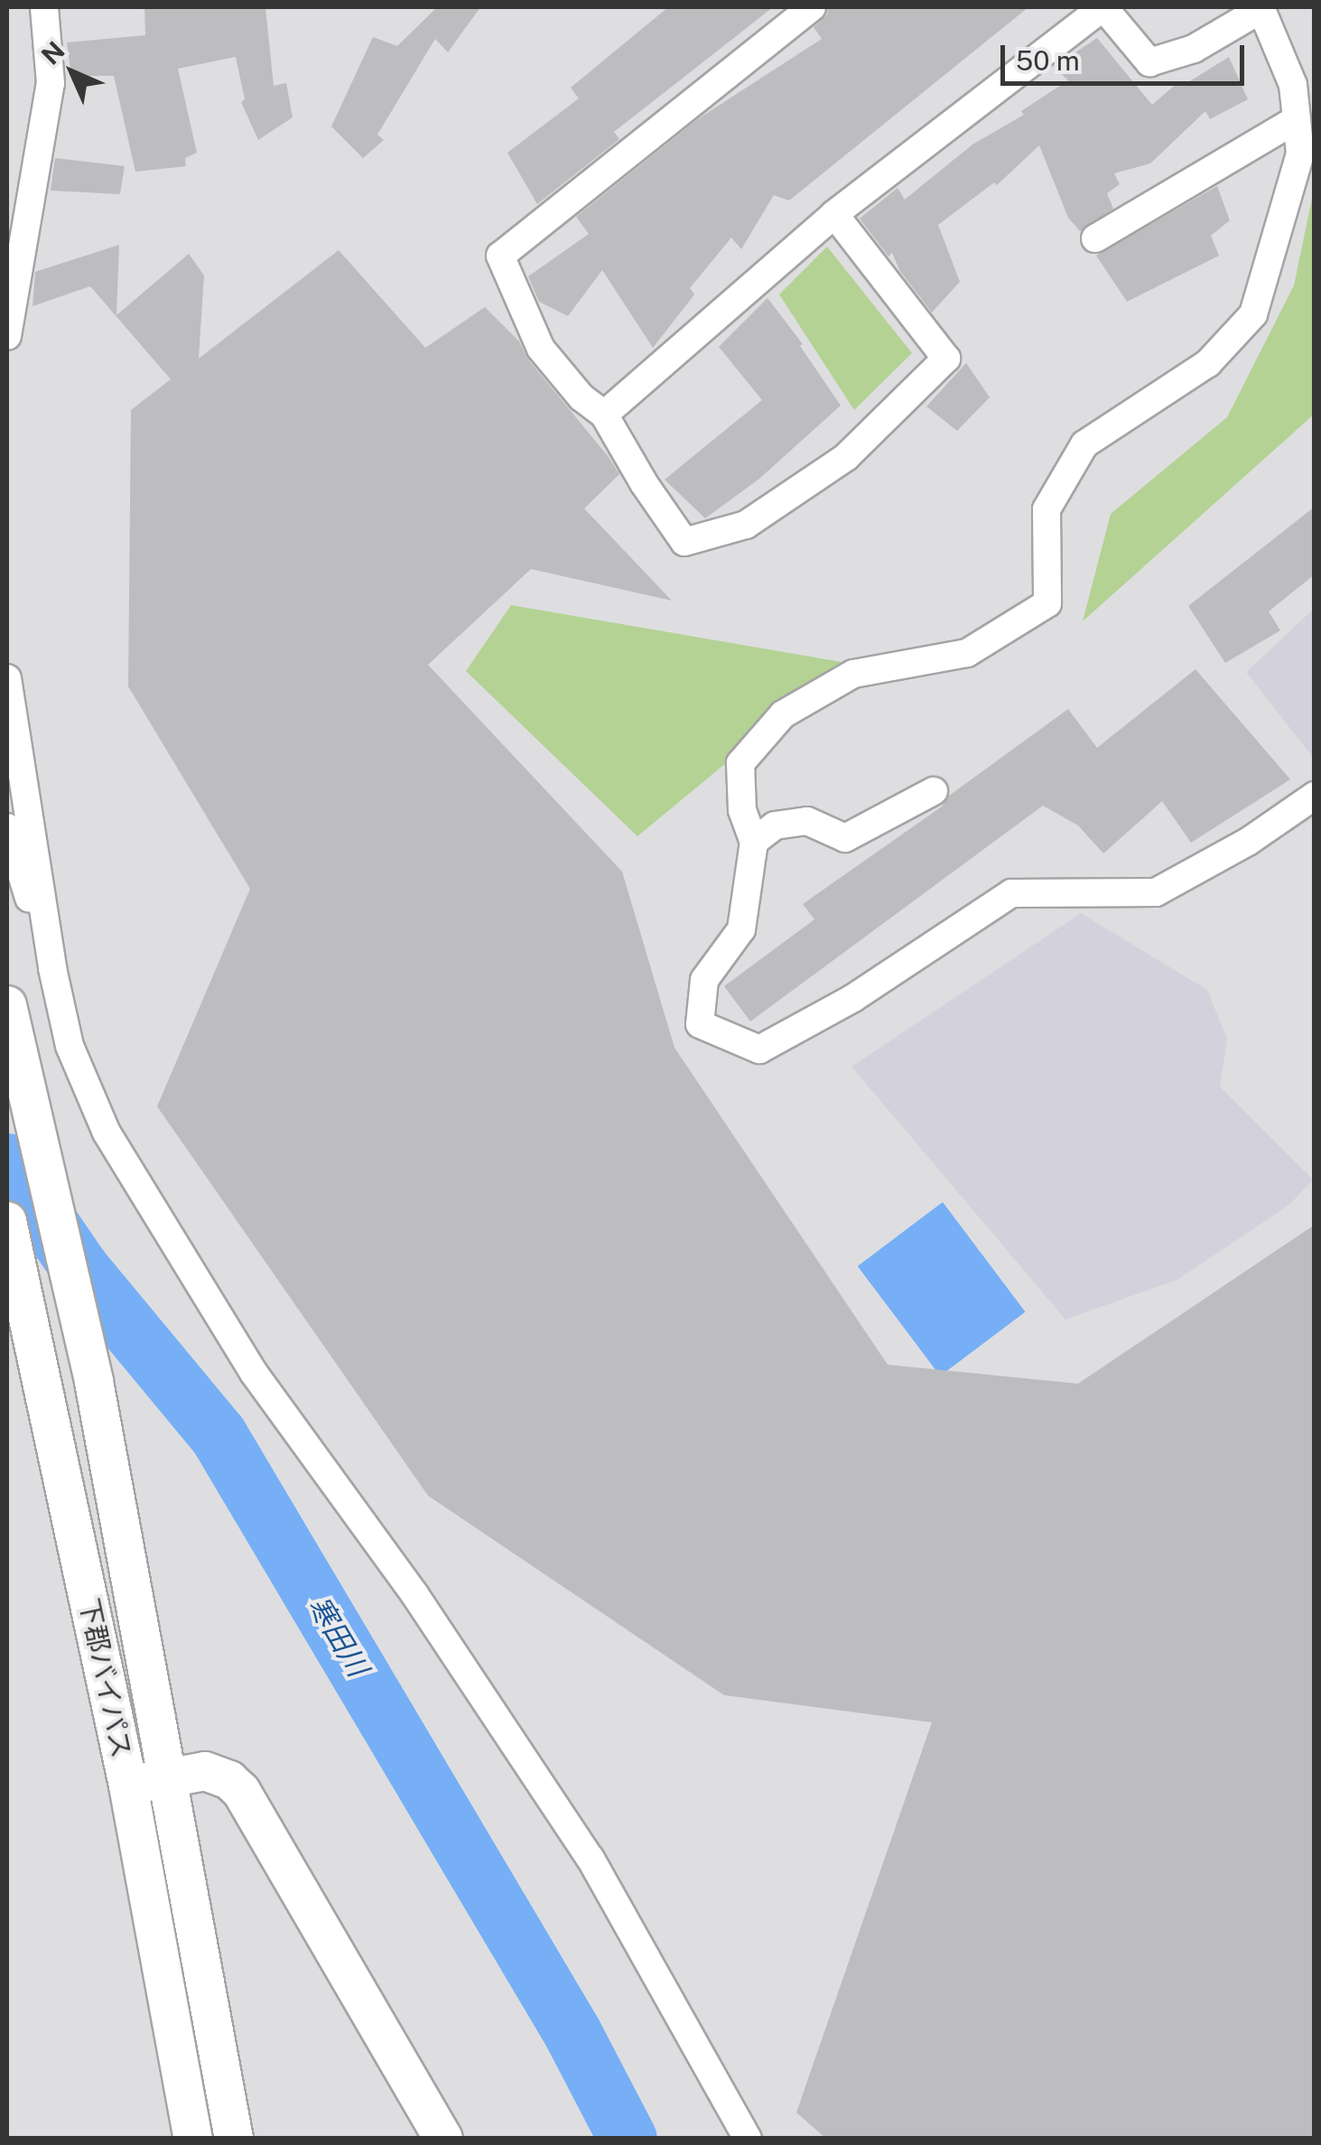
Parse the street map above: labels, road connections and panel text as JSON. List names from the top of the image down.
{
  "streets": {
    "street": ["下郡バイパス"]
  },
  "water": ["寒田川"],
  "scale_bar": "50 m",
  "north": "top left"
}
